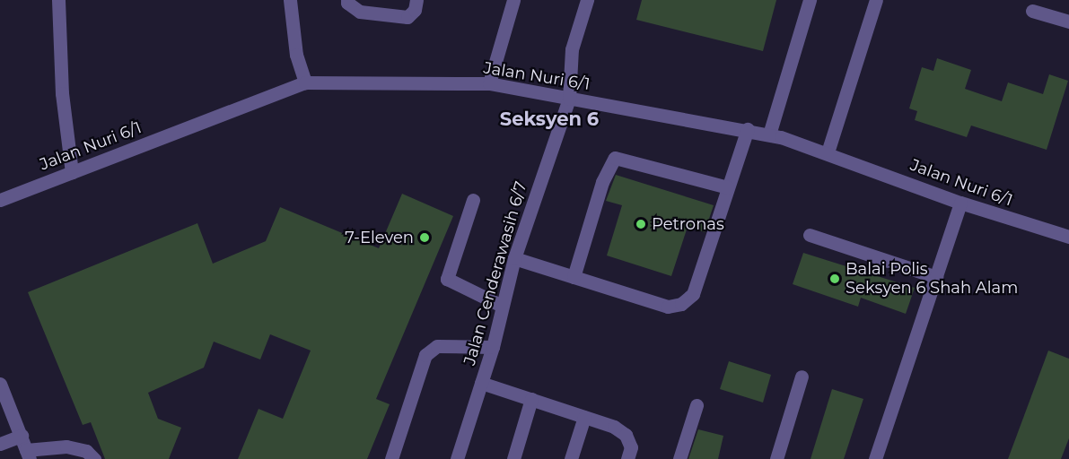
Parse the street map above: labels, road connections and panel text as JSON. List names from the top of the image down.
{
  "streets": {
    "street": ["Jalan Nuri 6/1", "Jalan Cenderawasih 6/7"]
  },
  "crossings": [
    ["Jalan Nuri 6/1", "Jalan Cenderawasih 6/7"]
  ],
  "districts": ["Seksyen 6"],
  "places": ["Petronas", "7-Eleven", "Balai Polis Seksyen 6 Shah Alam"]
}
